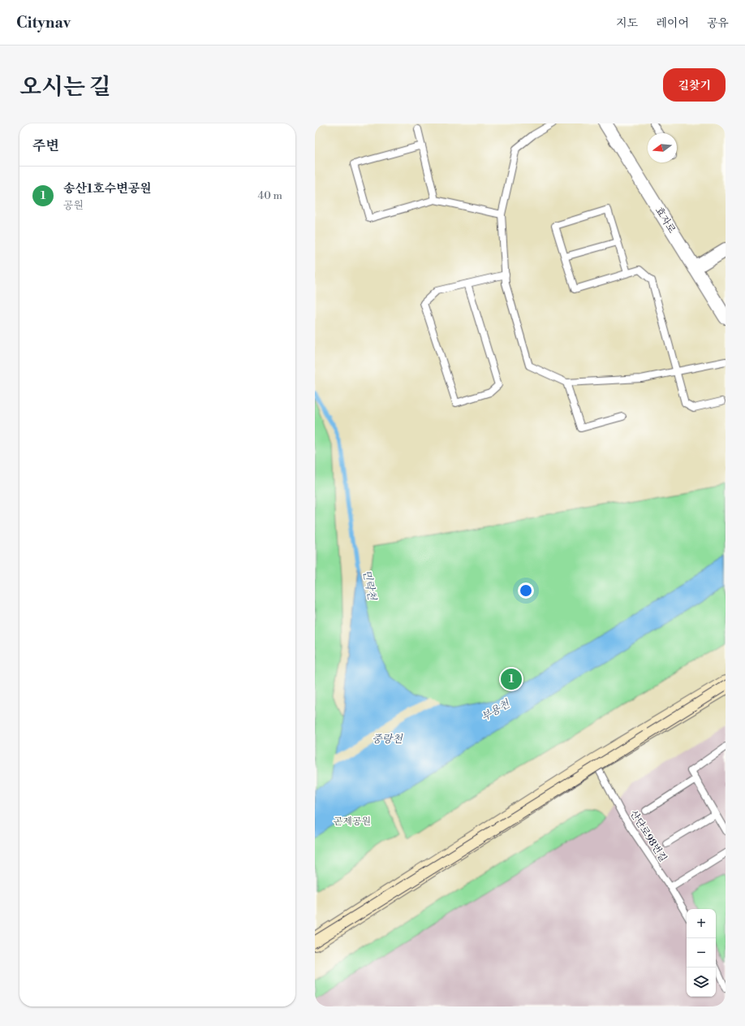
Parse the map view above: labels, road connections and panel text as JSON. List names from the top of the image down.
{
  "streets": {
    "street": ["효자로"],
    "lane": ["산단로98번길"]
  },
  "water": ["민락천", "부용천", "중랑천"],
  "parks": ["곤제공원"],
  "north": "left",
  "page": {
    "header": "Citynav",
    "nav": ["지도", "레이어", "공유"],
    "title": "오시는 길",
    "buttons": "길찾기",
    "heading": "주변",
    "list": [
      {
        "mark": "1",
        "name": "송산1호수변공원",
        "note": "공원",
        "value": "40 m"
      }
    ],
    "pins": "1",
    "map_buttons": ["+", "−"]
  }
}
